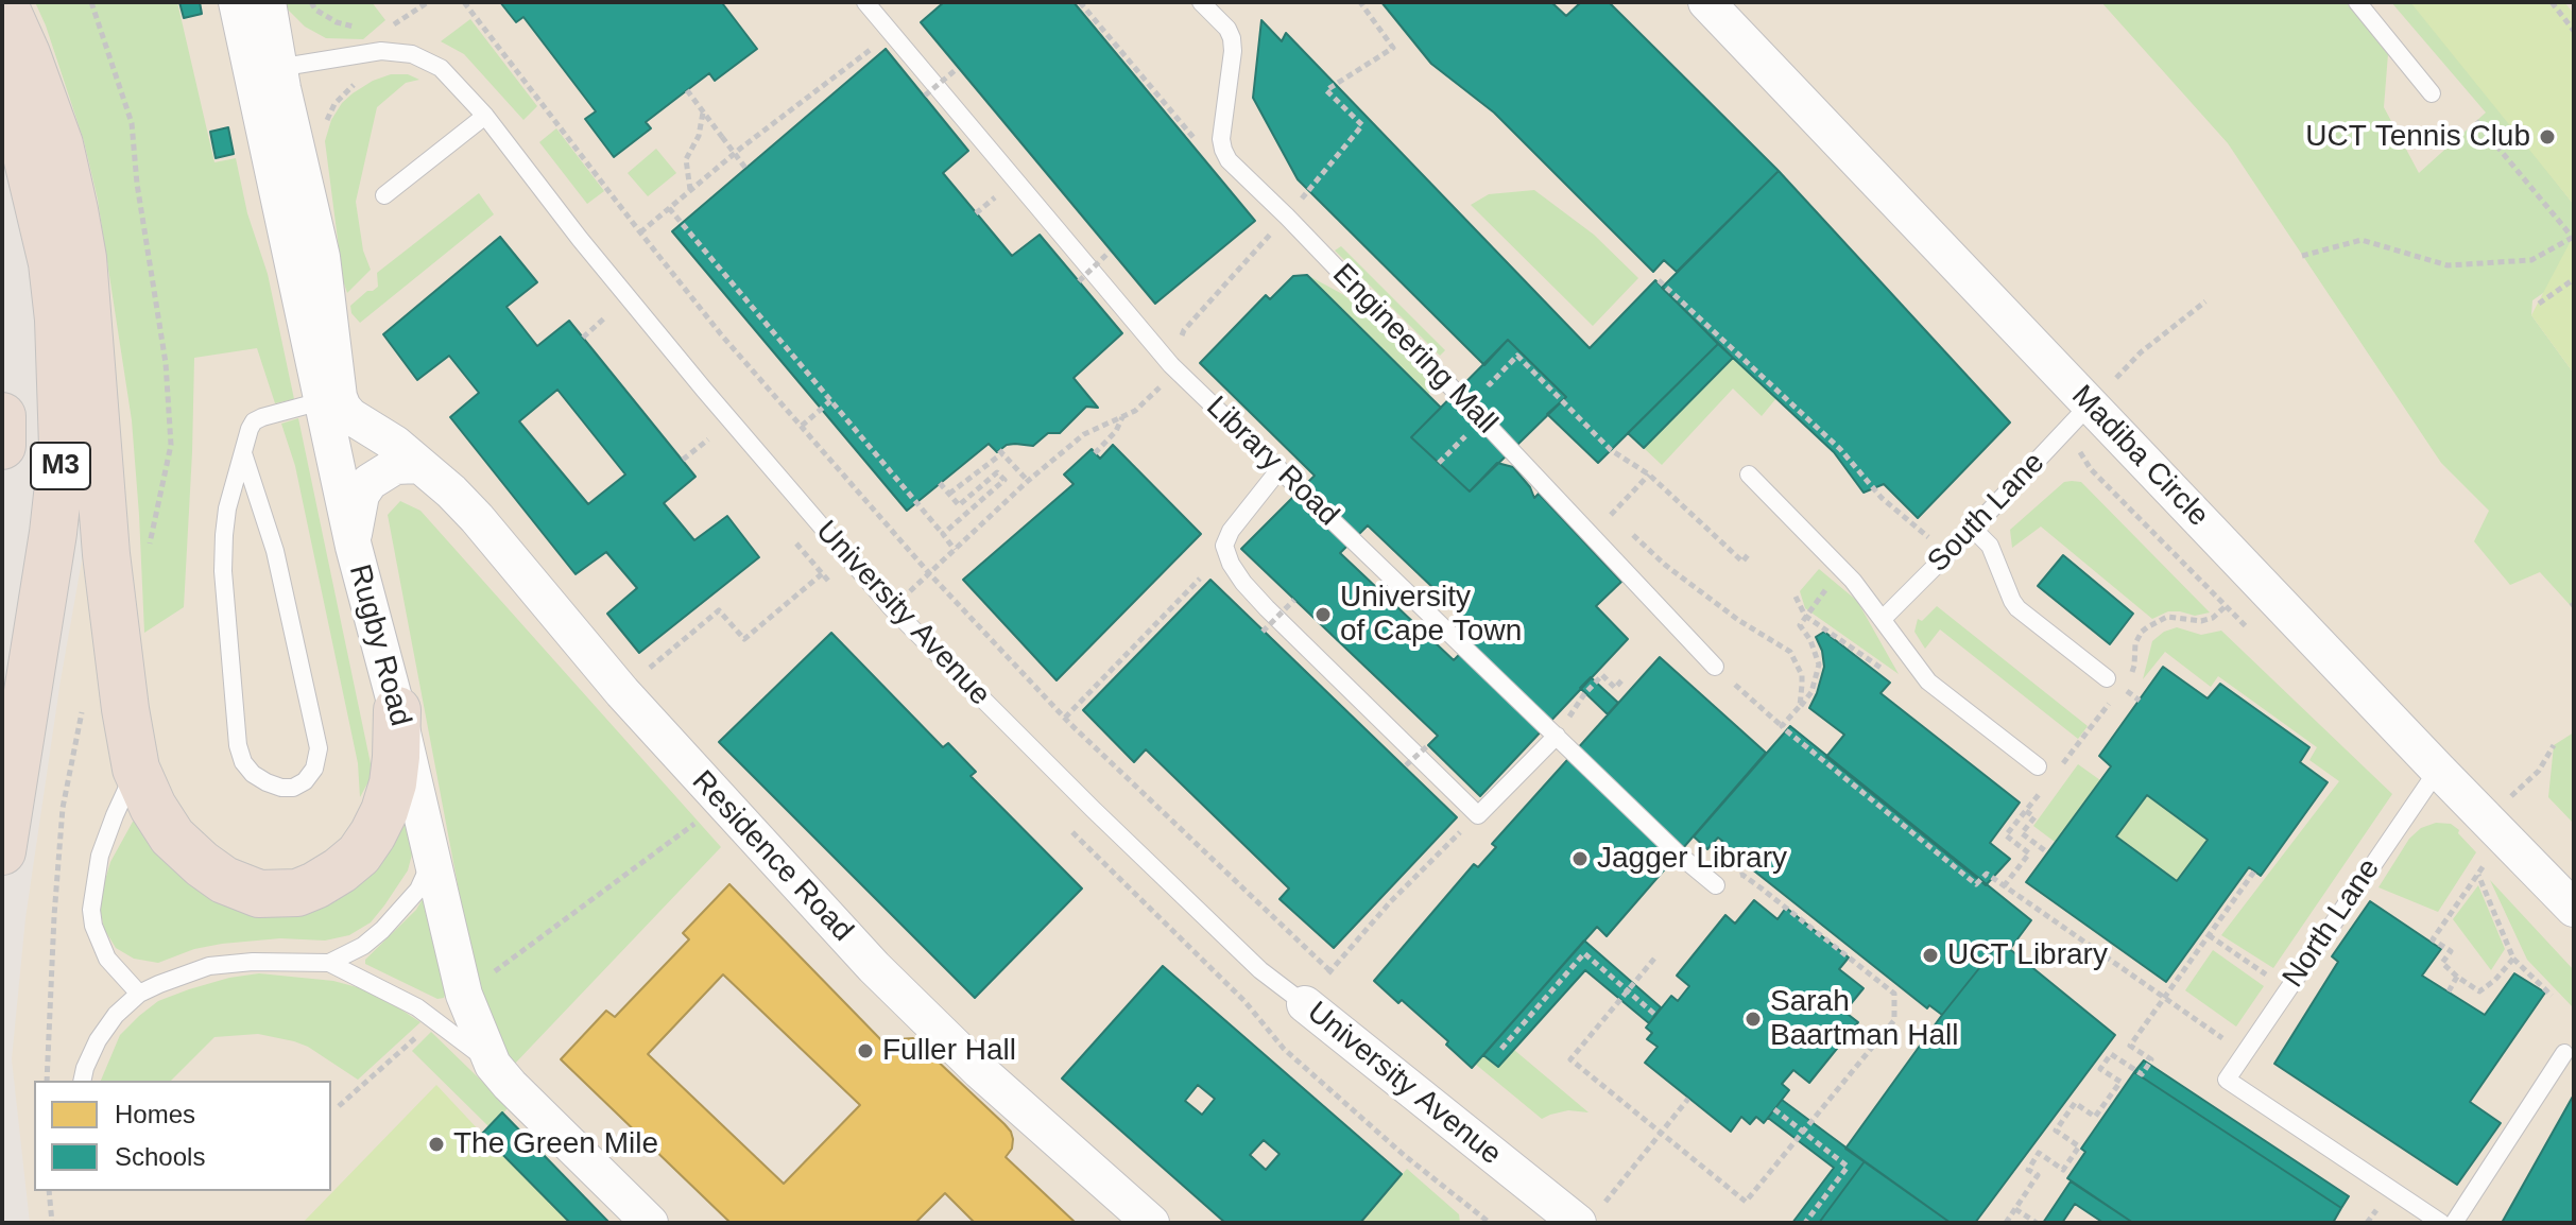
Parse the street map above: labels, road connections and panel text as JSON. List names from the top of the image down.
{
  "streets": {
    "highway": ["M3"],
    "street": [
      "Madiba Circle",
      "University Avenue",
      "Rugby Road",
      "Residence Road"
    ],
    "lane": [
      "Engineering Mall",
      "Library Road",
      "South Lane",
      "North Lane"
    ]
  },
  "crossings": [
    ["Madiba Circle", "South Lane"],
    ["Madiba Circle", "North Lane"],
    ["University Avenue", "Rugby Road"]
  ],
  "places": [
    "UCT Tennis Club",
    "University of Cape Town",
    "Jagger Library",
    "UCT Library",
    "Sarah Baartman Hall",
    "Fuller Hall",
    "The Green Mile"
  ],
  "legend": ["Homes", "Schools"]
}
